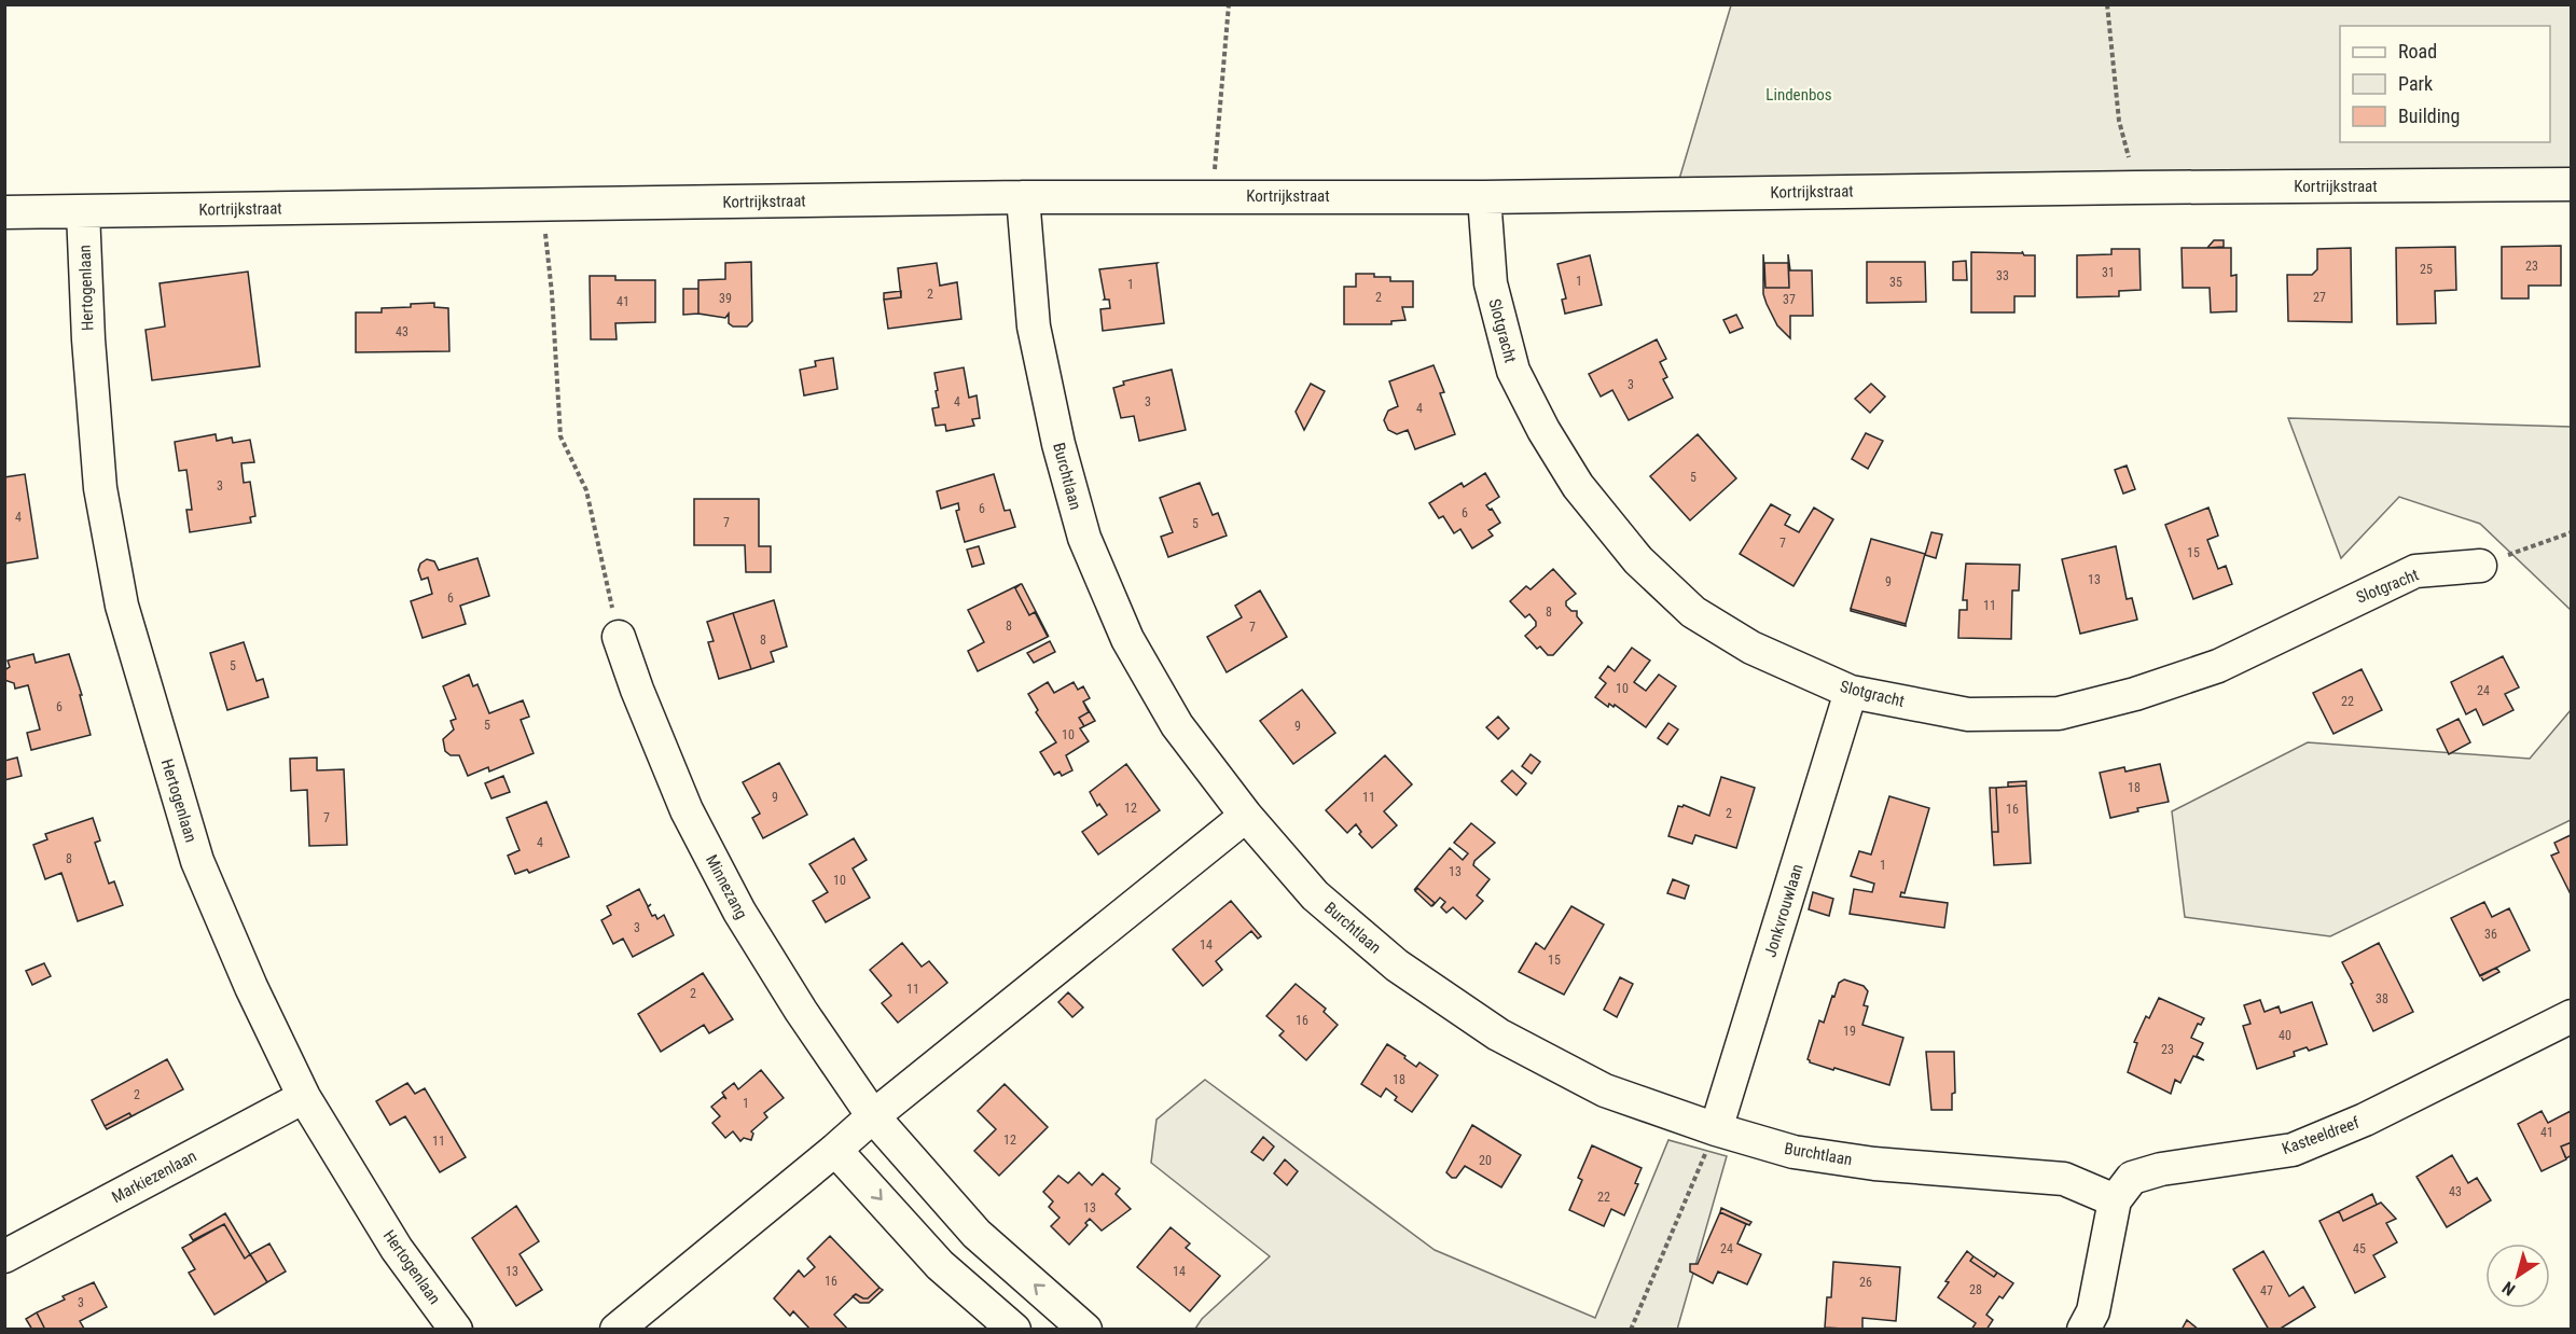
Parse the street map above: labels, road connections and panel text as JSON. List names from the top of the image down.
{
  "streets": {
    "street": [
      "Kortrijkstraat",
      "Hertogenlaan",
      "Slotgracht",
      "Burchtlaan",
      "Minnezang",
      "Jonkvrouwlaan",
      "Kasteeldreef",
      "Markiezenlaan"
    ]
  },
  "crossings": [
    ["Kortrijkstraat", "Hertogenlaan"],
    ["Kortrijkstraat", "Slotgracht"],
    ["Kortrijkstraat", "Burchtlaan"],
    ["Hertogenlaan", "Markiezenlaan"],
    ["Slotgracht", "Jonkvrouwlaan"],
    ["Burchtlaan", "Jonkvrouwlaan"],
    ["Burchtlaan", "Kasteeldreef"]
  ],
  "parks": ["Lindenbos"],
  "house_numbers": [
    "23",
    "25",
    "31",
    "33",
    "1",
    "35",
    "1",
    "2",
    "2",
    "27",
    "39",
    "37",
    "41",
    "43",
    "3",
    "4",
    "3",
    "4",
    "5",
    "3",
    "6",
    "6",
    "4",
    "7",
    "5",
    "7",
    "15",
    "13",
    "9",
    "6",
    "11",
    "8",
    "8",
    "7",
    "8",
    "5",
    "10",
    "24",
    "22",
    "6",
    "5",
    "9",
    "10",
    "18",
    "9",
    "11",
    "12",
    "16",
    "2",
    "7",
    "4",
    "8",
    "1",
    "13",
    "10",
    "3",
    "36",
    "14",
    "15",
    "11",
    "2",
    "38",
    "16",
    "19",
    "40",
    "23",
    "18",
    "2",
    "1",
    "41",
    "12",
    "11",
    "20",
    "43",
    "22",
    "13",
    "24",
    "45",
    "13",
    "14",
    "16",
    "26",
    "28",
    "47",
    "3"
  ],
  "legend": ["Road", "Park", "Building"],
  "north": "bottom left"
}
